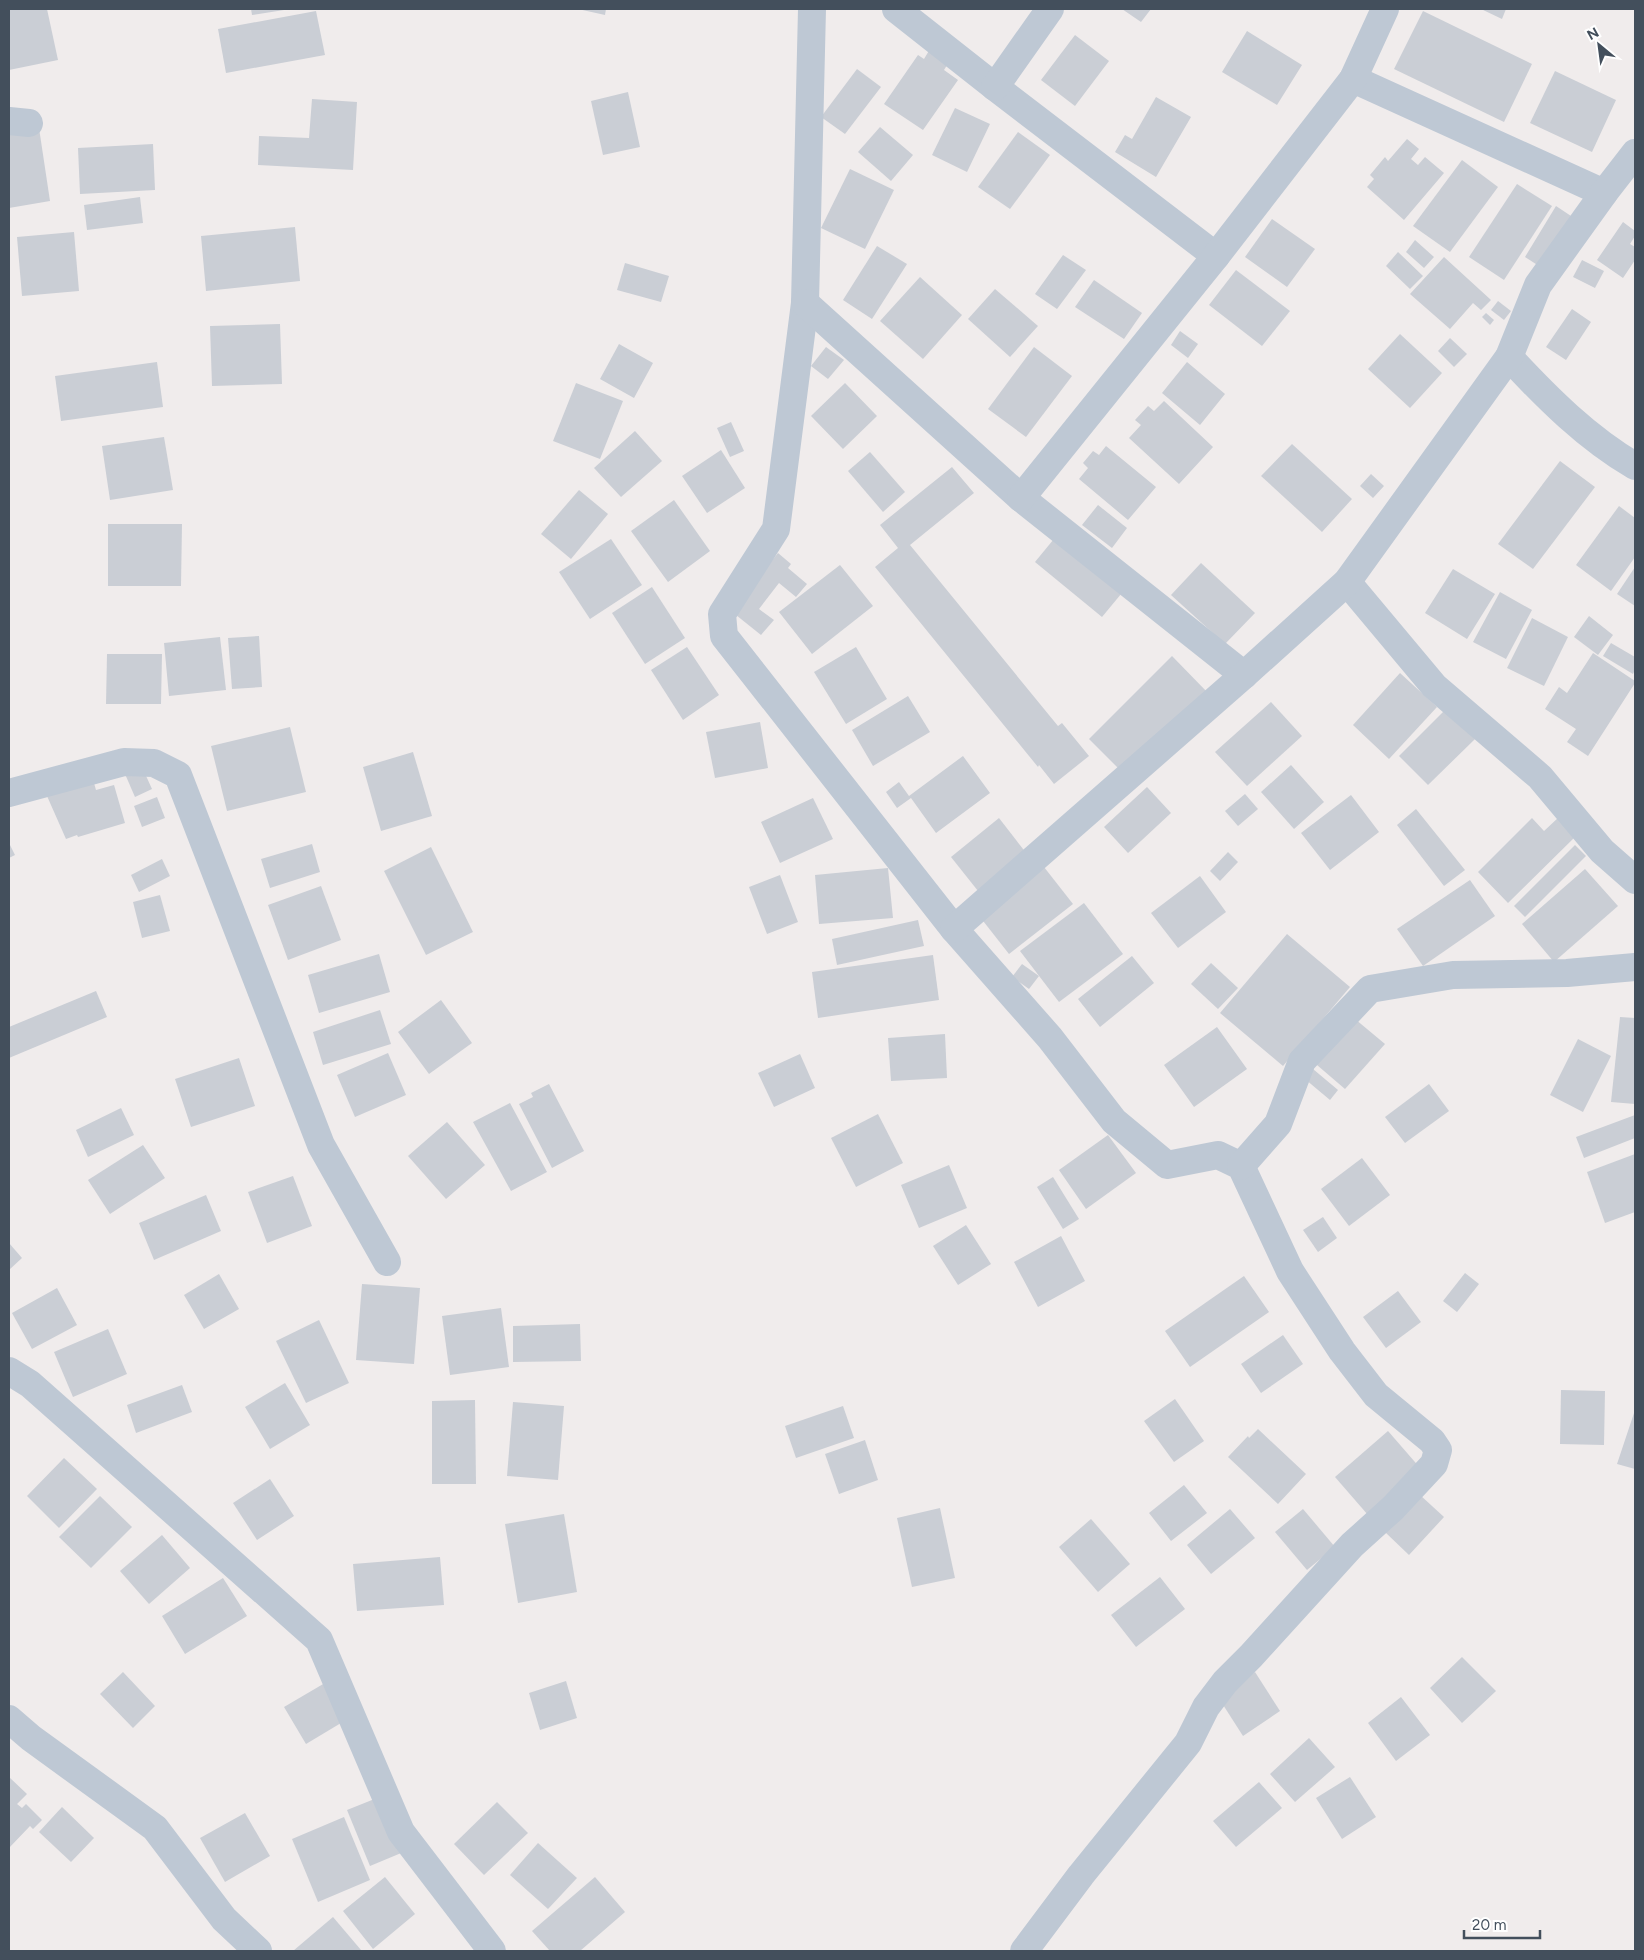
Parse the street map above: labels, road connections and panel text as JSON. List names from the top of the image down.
{
  "scale_bar": "20 m",
  "north": "top left"
}
